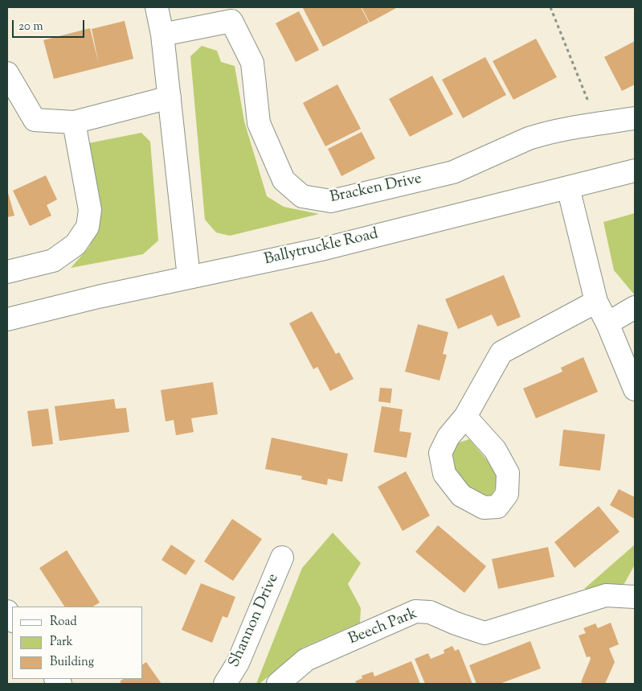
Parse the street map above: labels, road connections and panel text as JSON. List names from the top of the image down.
{
  "streets": {
    "street": [
      "Bracken Drive",
      "Ballytruckle Road",
      "Shannon Drive",
      "Beech Park"
    ]
  },
  "legend": ["Road", "Park", "Building"],
  "scale_bar": "20 m"
}
